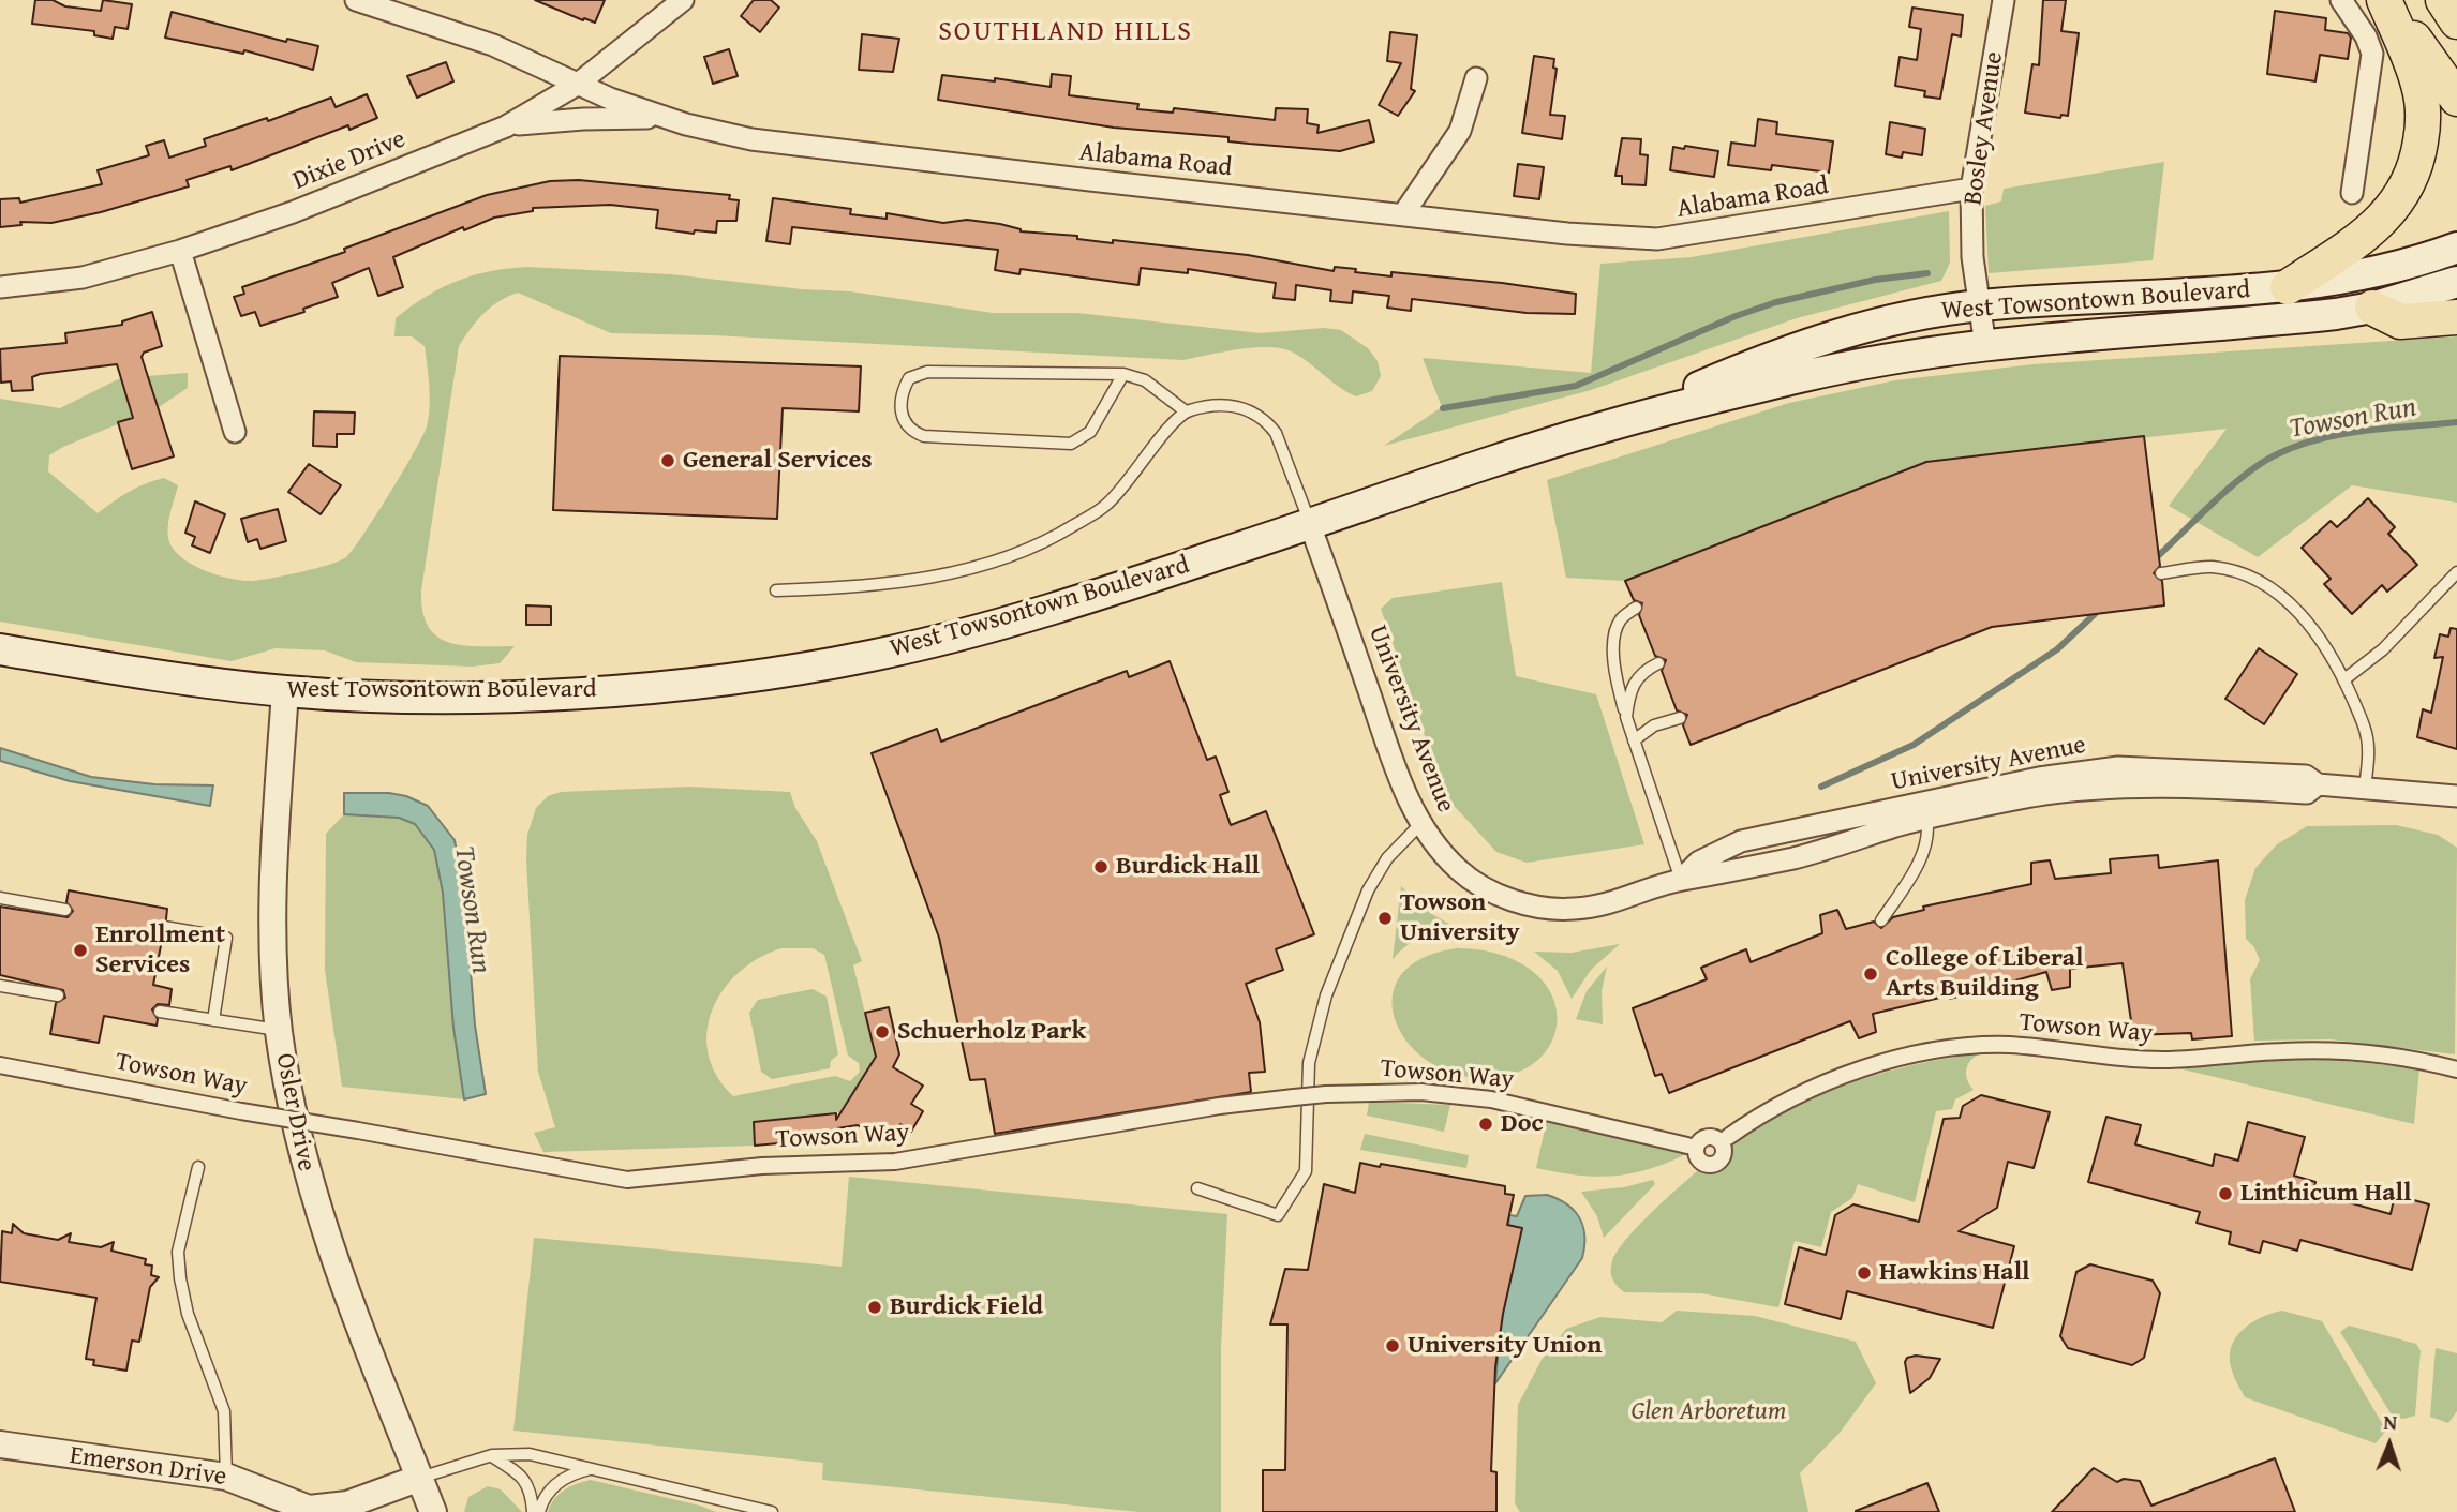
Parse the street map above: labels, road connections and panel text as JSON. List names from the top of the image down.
{
  "streets": {
    "main road": ["West Towsontown Boulevard"],
    "street": [
      "Bosley Avenue",
      "Dixie Drive",
      "Alabama Road",
      "University Avenue",
      "Towson Way",
      "Osler Drive",
      "Emerson Drive"
    ]
  },
  "crossings": [
    ["Bosley Avenue", "Alabama Road"],
    ["Bosley Avenue", "West Towsontown Boulevard"],
    ["Dixie Drive", "Alabama Road"],
    ["West Towsontown Boulevard", "University Avenue"],
    ["West Towsontown Boulevard", "Osler Drive"],
    ["Osler Drive", "Emerson Drive"]
  ],
  "districts": ["SOUTHLAND HILLS"],
  "water": ["Towson Run"],
  "parks": ["Glen Arboretum"],
  "places": [
    "General Services",
    "Burdick Hall",
    "Towson University",
    "Enrollment Services",
    "College of Liberal Arts Building",
    "Schuerholz Park",
    "Doc",
    "Linthicum Hall",
    "Hawkins Hall",
    "Burdick Field",
    "University Union"
  ],
  "north": "top"
}
